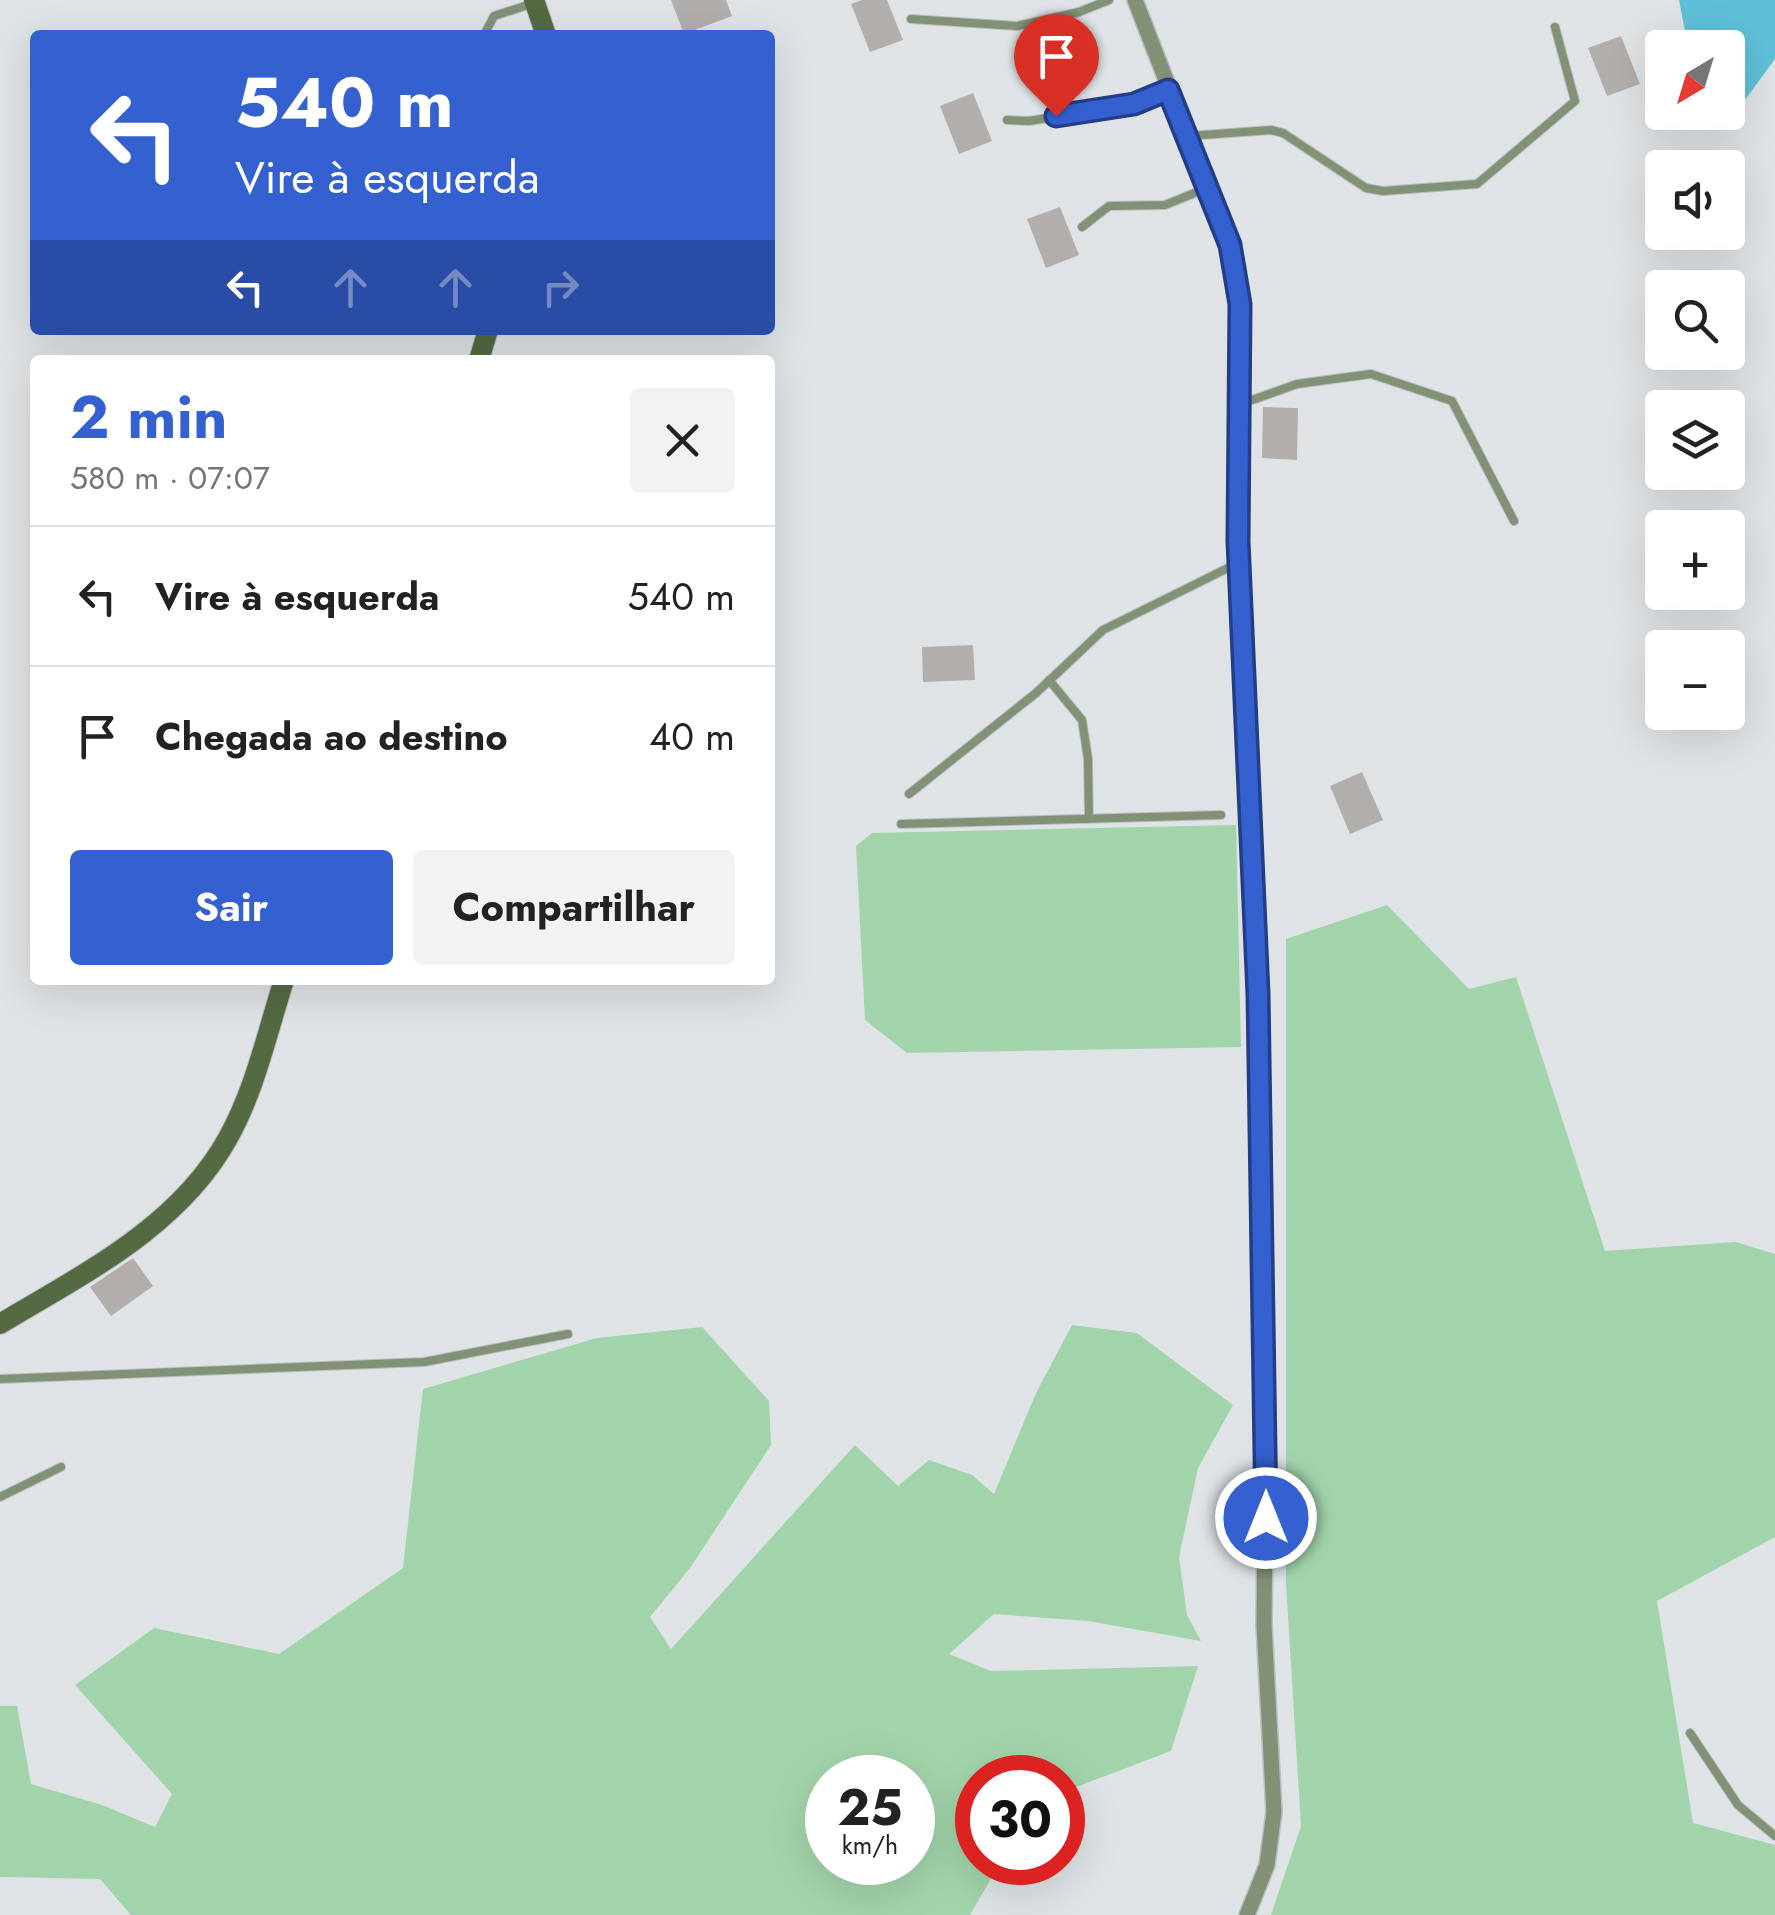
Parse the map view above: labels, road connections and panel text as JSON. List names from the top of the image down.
{
  "north": "bottom left",
  "page": {
    "map_buttons": ["+", "−"],
    "turn": ["540 m", "Vire à esquerda"],
    "heading": ["2 min", "580 m · 07:07"],
    "list": [
      {
        "name": "Vire à esquerda",
        "value": "540 m"
      },
      {
        "name": "Chegada ao destino",
        "value": "40 m"
      }
    ],
    "buttons": ["Sair", "Compartilhar"],
    "speed": "25 km/h",
    "limit": "30"
  }
}
